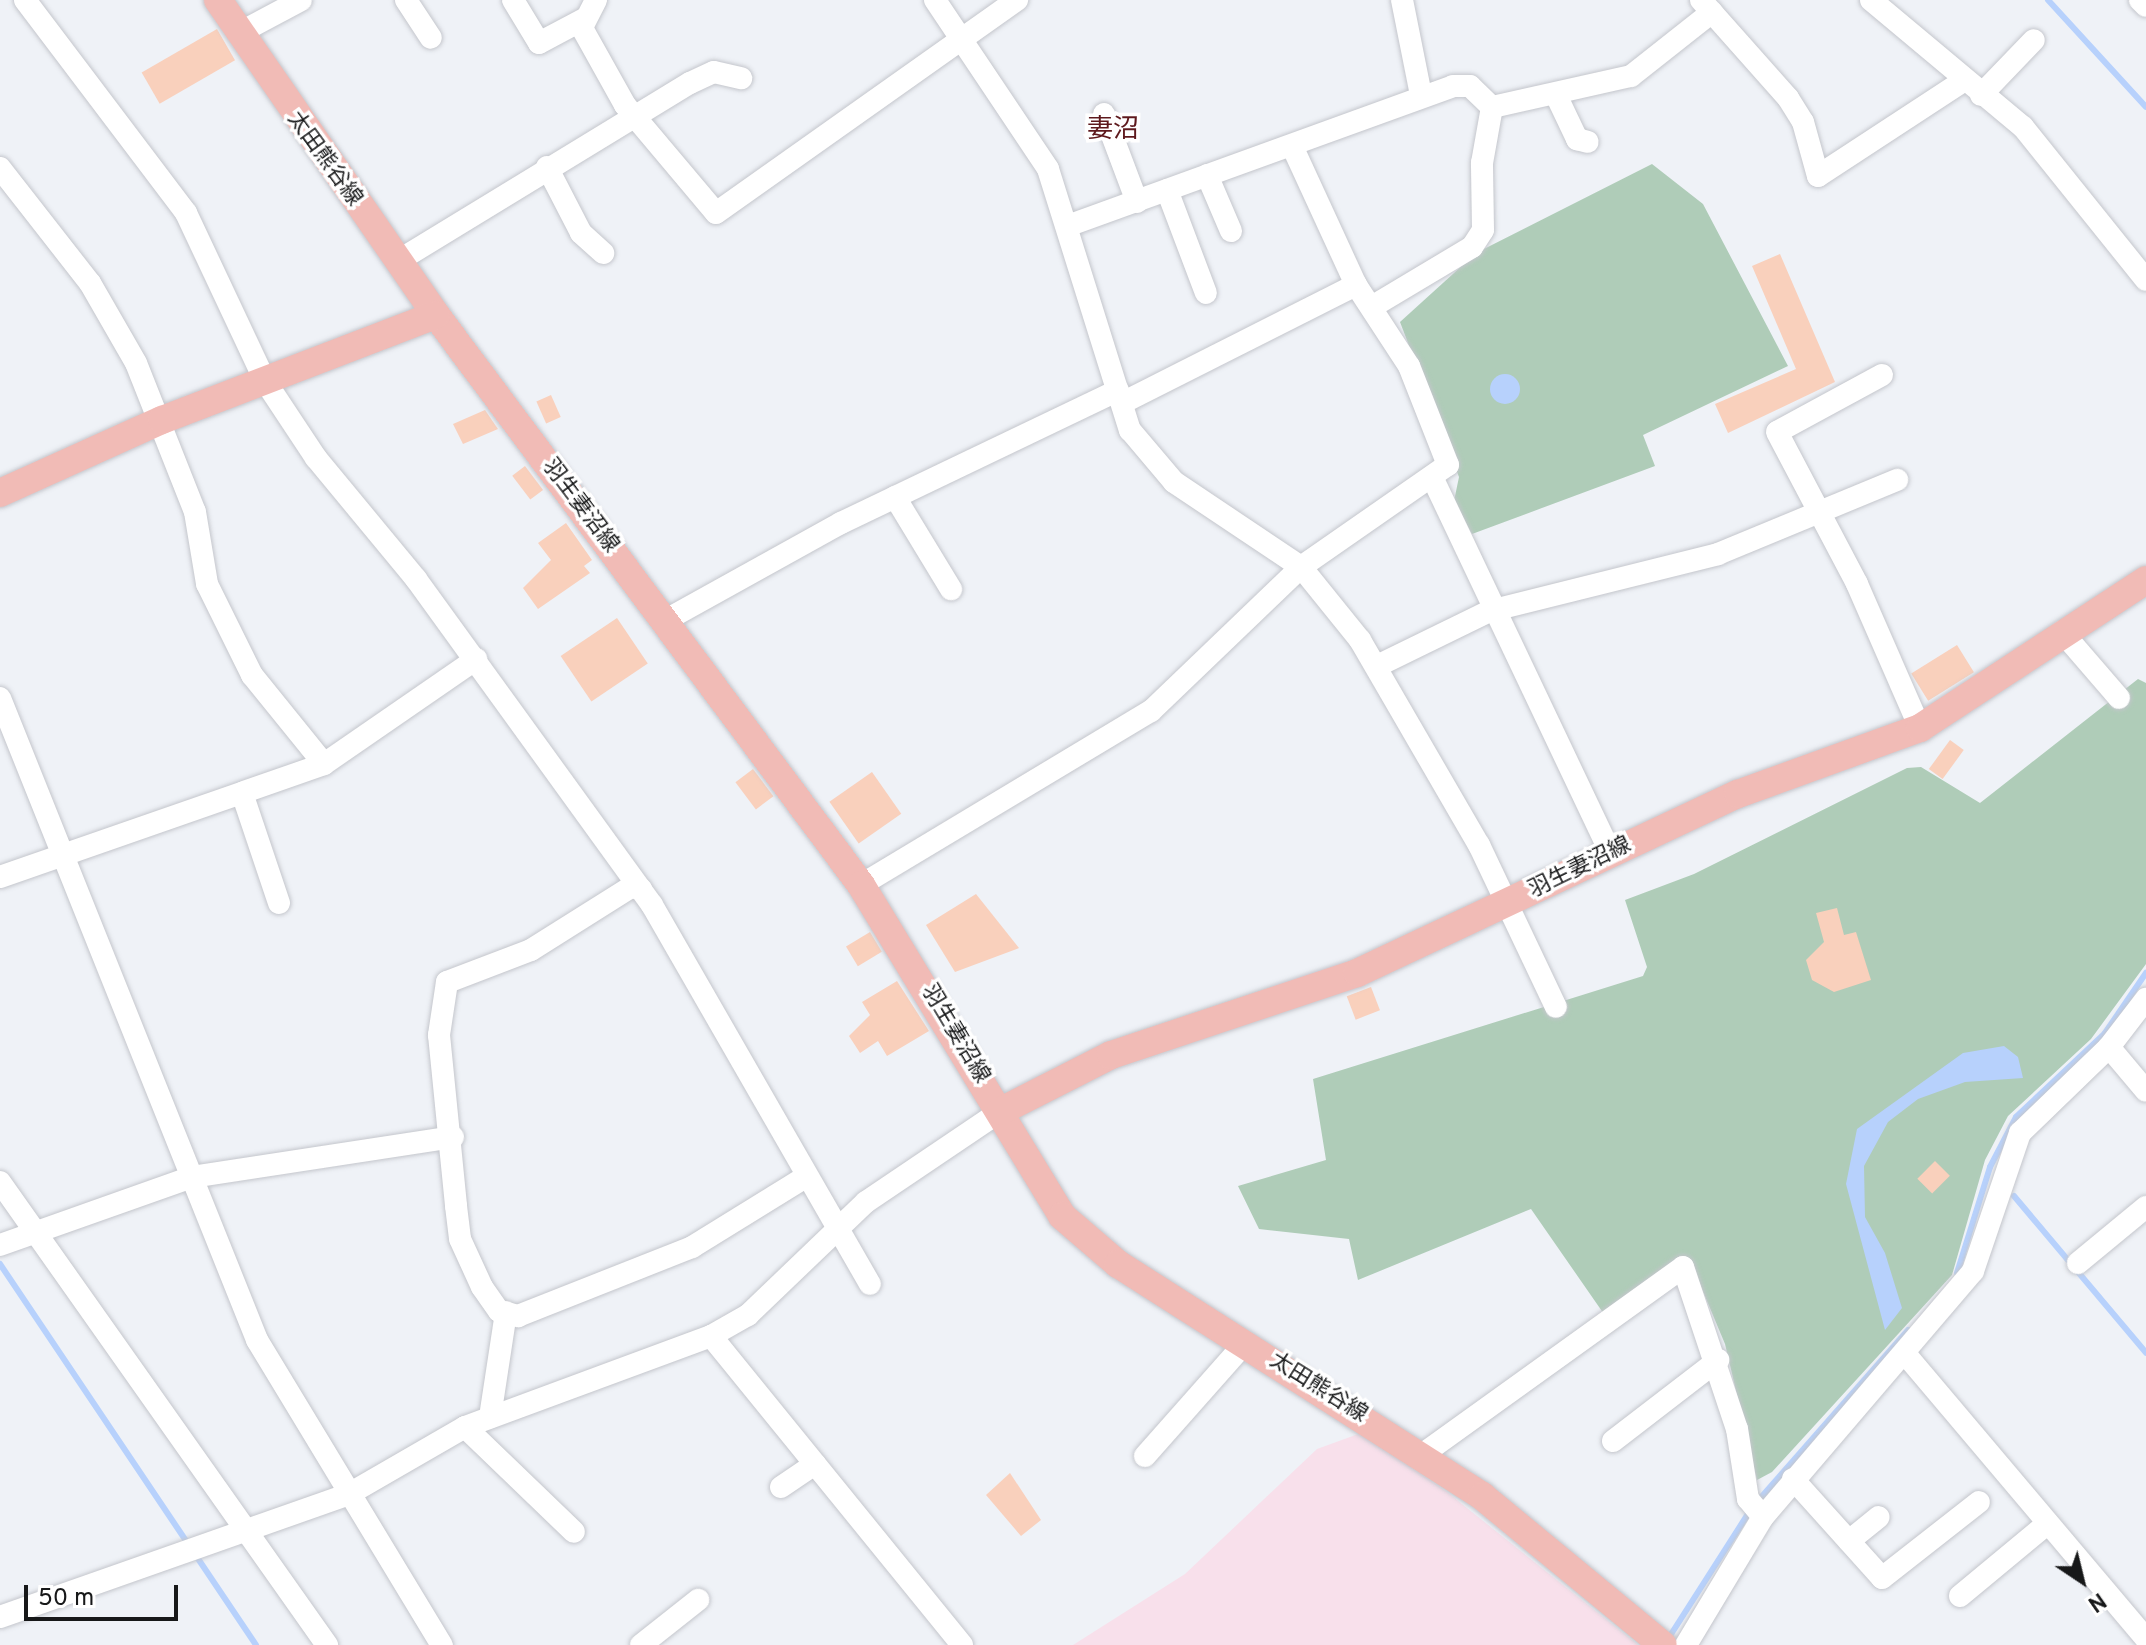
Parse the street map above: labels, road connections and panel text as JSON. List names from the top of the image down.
{
  "streets": {
    "main road": ["太田熊谷線", "羽生妻沼線"]
  },
  "crossings": [
    ["太田熊谷線", "羽生妻沼線"]
  ],
  "districts": ["妻沼"],
  "scale_bar": "50 m",
  "north": "bottom right"
}
